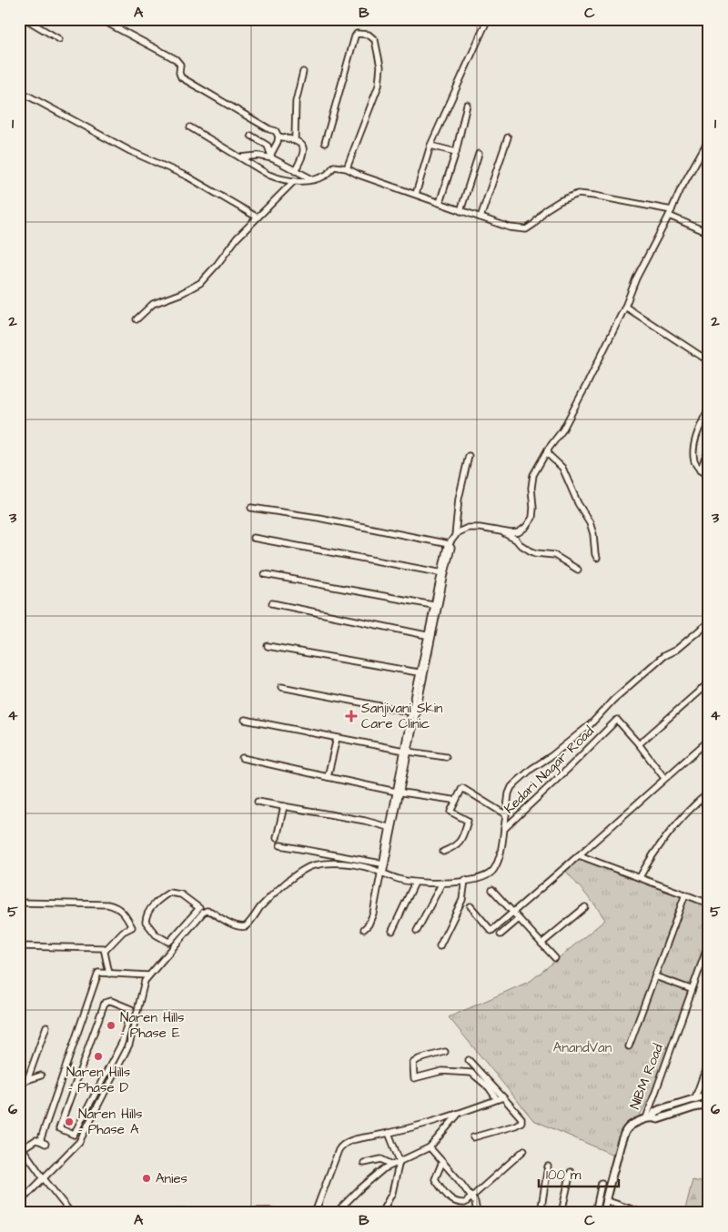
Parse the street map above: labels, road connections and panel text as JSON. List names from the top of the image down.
{
  "streets": {
    "street": ["Kedari Nagar Road", "NIBM Road"]
  },
  "parks": ["AnandVan"],
  "places": {
    "health": ["Sanjivani Skin Care Clinic"],
    "other": [
      "Naren Hills - Phase E",
      "Naren Hills - Phase D",
      "Naren Hills - Phase A",
      "Anies"
    ]
  },
  "scale_bar": "100 m",
  "grid": {
    "columns": ["A", "B", "C"],
    "rows": [
      "1",
      "2",
      "3",
      "4",
      "5",
      "6"
    ]
  }
}
